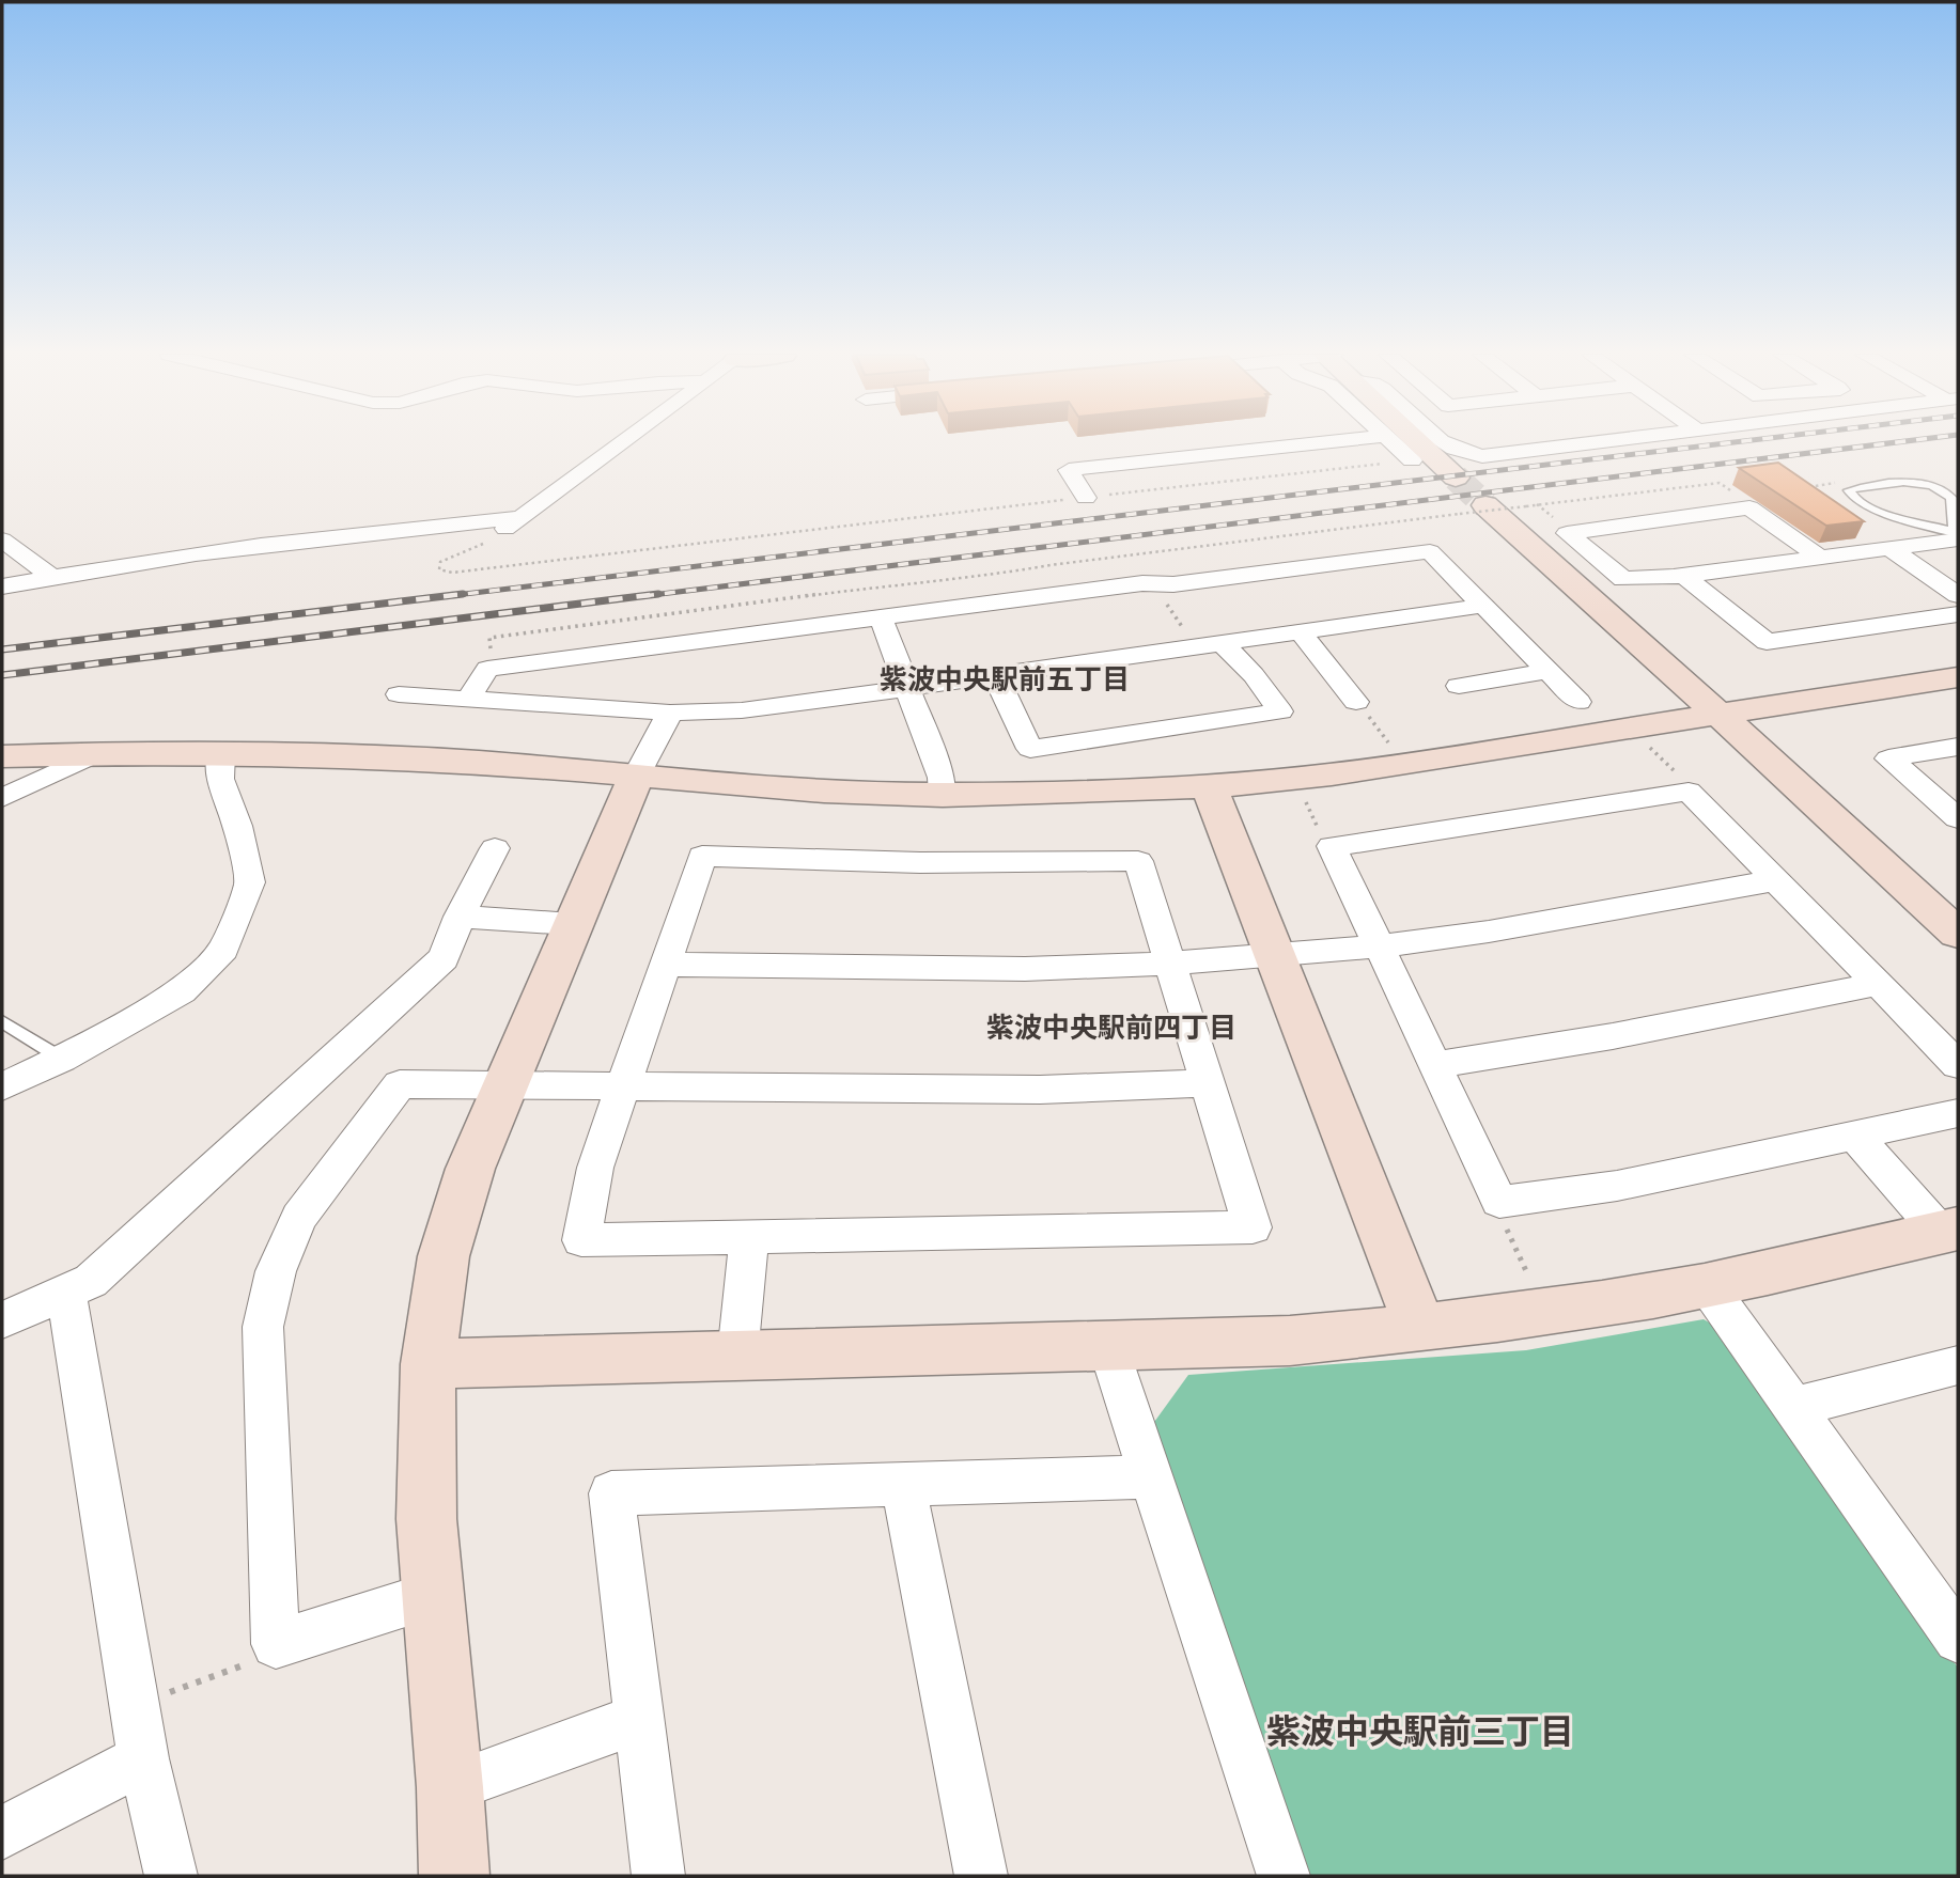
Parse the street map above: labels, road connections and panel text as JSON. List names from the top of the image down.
{
  "districts": ["紫波中央駅前五丁目", "紫波中央駅前四丁目", "紫波中央駅前三丁目"]
}
